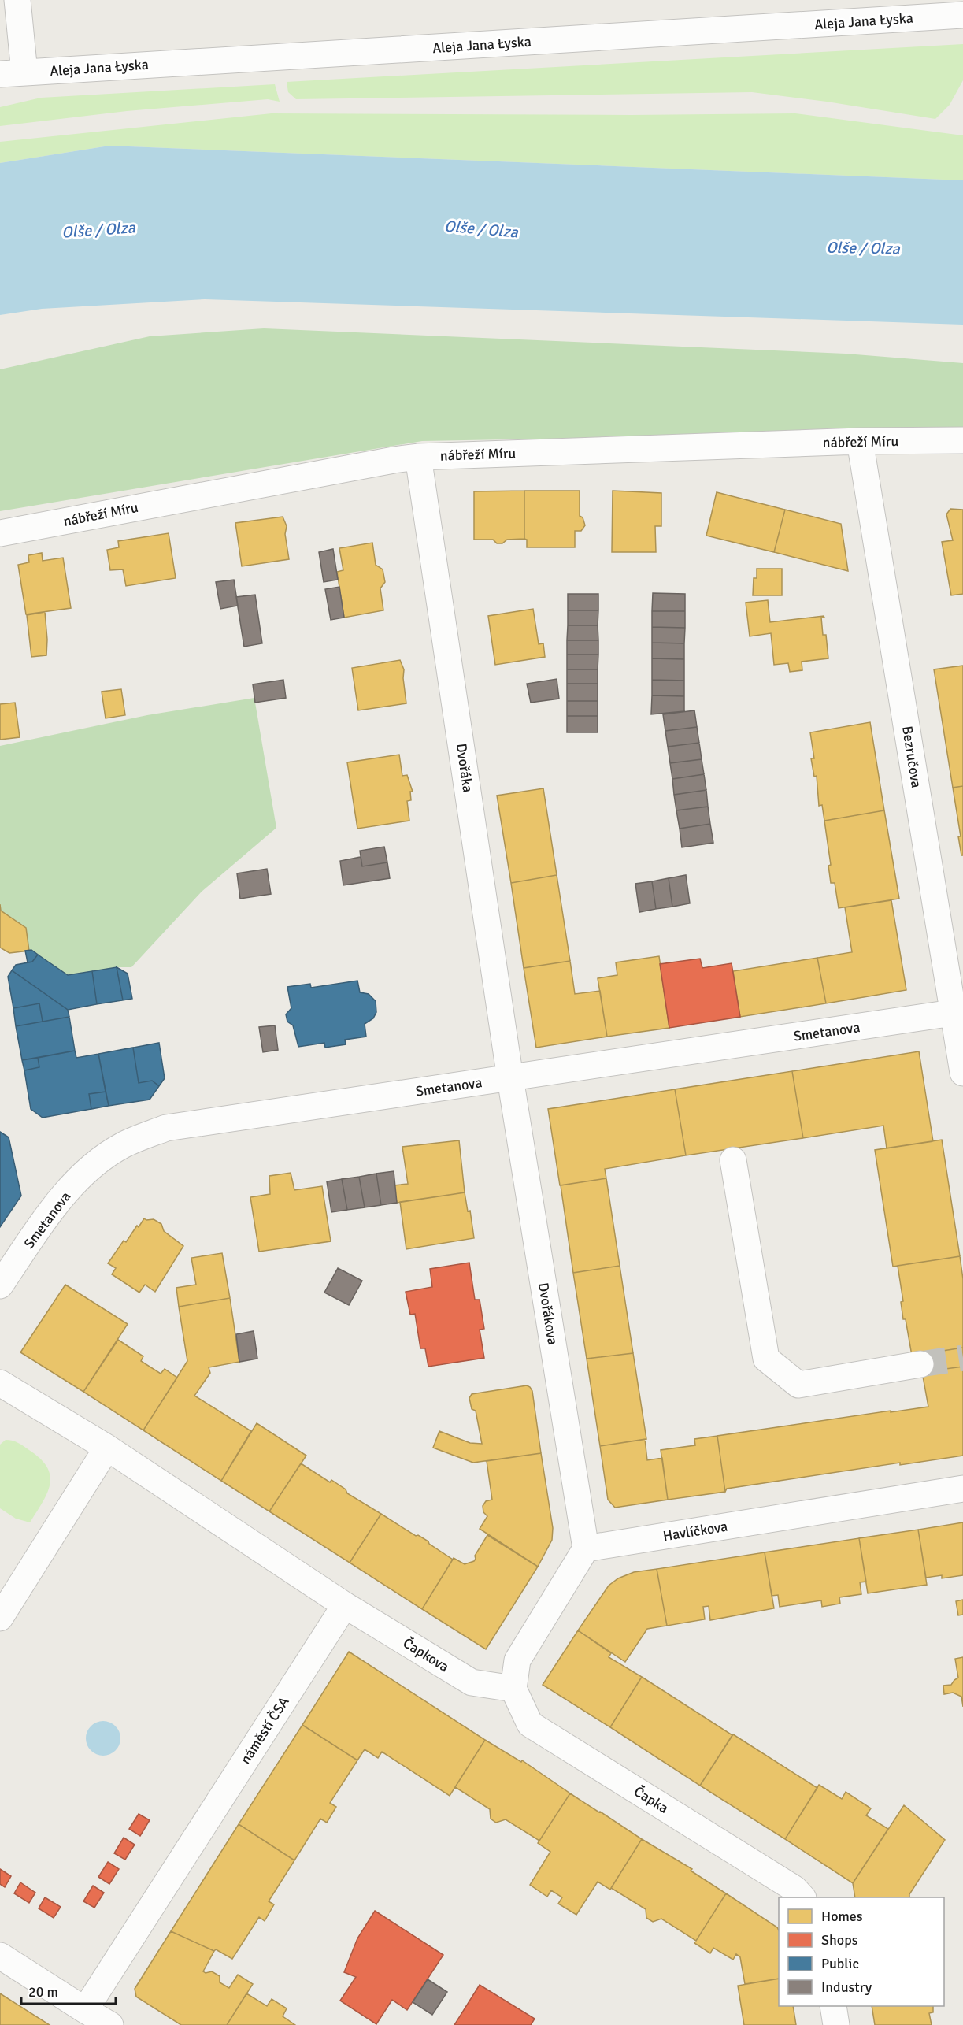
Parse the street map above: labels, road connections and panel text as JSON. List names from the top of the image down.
{
  "streets": {
    "street": [
      "Aleja Jana Łyska",
      "nábřeží Míru",
      "Bezručova",
      "Dvořáka",
      "Smetanova",
      "Dvořákova",
      "Havlíčkova",
      "Čapkova",
      "náměstí ČSA",
      "Čapka"
    ]
  },
  "crossings": [
    ["nábřeží Míru", "Bezručova"],
    ["nábřeží Míru", "Dvořáka"],
    ["Bezručova", "Smetanova"],
    ["Dvořáka", "Smetanova"],
    ["Dvořáka", "Dvořákova"],
    ["Smetanova", "Dvořákova"],
    ["Dvořákova", "Havlíčkova"],
    ["Čapkova", "náměstí ČSA"],
    ["Čapkova", "Čapka"]
  ],
  "water": ["Olše / Olza"],
  "legend": [
    "Homes",
    "Shops",
    "Public",
    "Industry"
  ],
  "scale_bar": "20 m"
}
